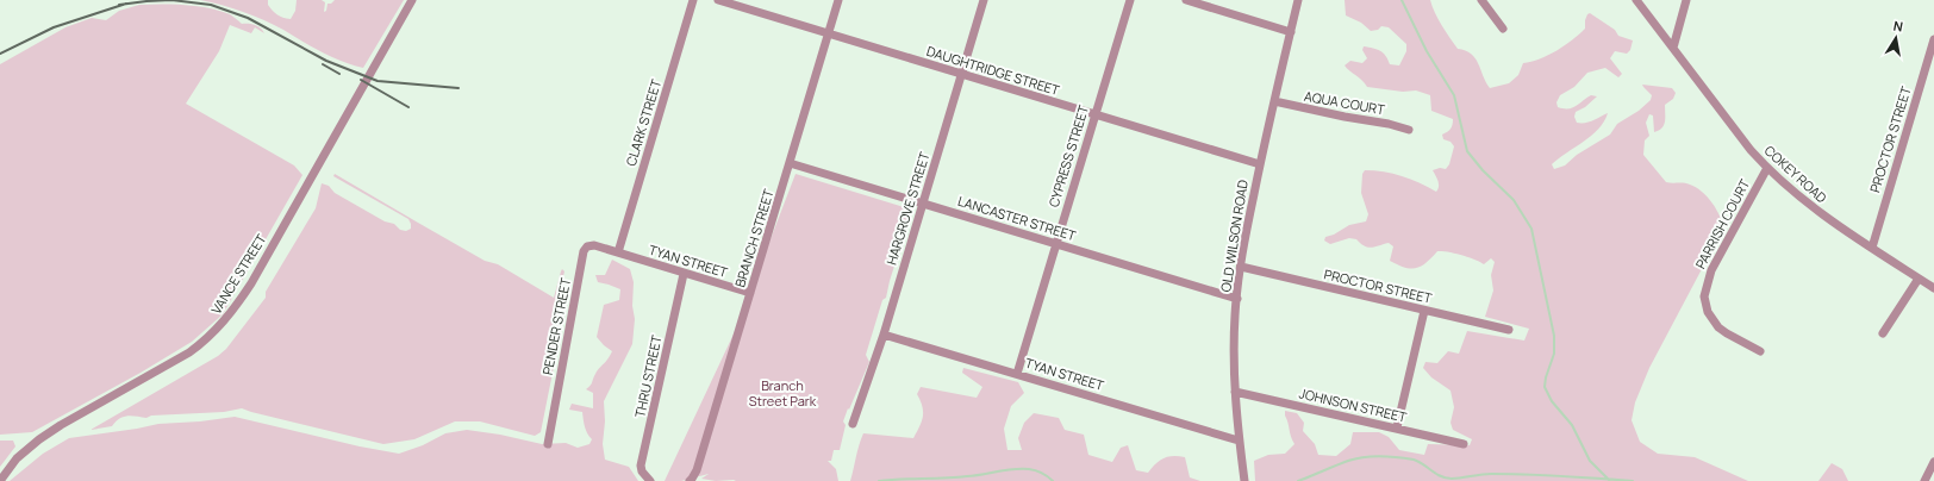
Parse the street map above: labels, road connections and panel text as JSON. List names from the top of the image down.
{
  "streets": {
    "street": [
      "DAUGHTRIDGE STREET",
      "AQUA COURT",
      "CLARK STREET",
      "PROCTOR STREET",
      "CYPRESS STREET",
      "COKEY ROAD",
      "HARGROVE STREET",
      "LANCASTER STREET",
      "PARRISH COURT",
      "OLD WILSON ROAD",
      "BRANCH STREET",
      "TYAN STREET",
      "VANCE STREET",
      "PENDER STREET",
      "THRU STREET",
      "JOHNSON STREET"
    ]
  },
  "crossings": [
    ["DAUGHTRIDGE STREET", "CYPRESS STREET"],
    ["DAUGHTRIDGE STREET", "HARGROVE STREET"],
    ["DAUGHTRIDGE STREET", "OLD WILSON ROAD"],
    ["DAUGHTRIDGE STREET", "BRANCH STREET"],
    ["AQUA COURT", "OLD WILSON ROAD"],
    ["CLARK STREET", "TYAN STREET"],
    ["CLARK STREET", "PENDER STREET"],
    ["PROCTOR STREET", "COKEY ROAD"],
    ["PROCTOR STREET", "OLD WILSON ROAD"],
    ["CYPRESS STREET", "LANCASTER STREET"],
    ["CYPRESS STREET", "TYAN STREET"],
    ["COKEY ROAD", "PARRISH COURT"],
    ["HARGROVE STREET", "LANCASTER STREET"],
    ["HARGROVE STREET", "TYAN STREET"],
    ["LANCASTER STREET", "OLD WILSON ROAD"],
    ["LANCASTER STREET", "BRANCH STREET"],
    ["OLD WILSON ROAD", "TYAN STREET"],
    ["OLD WILSON ROAD", "JOHNSON STREET"],
    ["BRANCH STREET", "TYAN STREET"],
    ["TYAN STREET", "PENDER STREET"],
    ["TYAN STREET", "THRU STREET"]
  ],
  "parks": ["Branch Street Park"],
  "north": "top"
}
